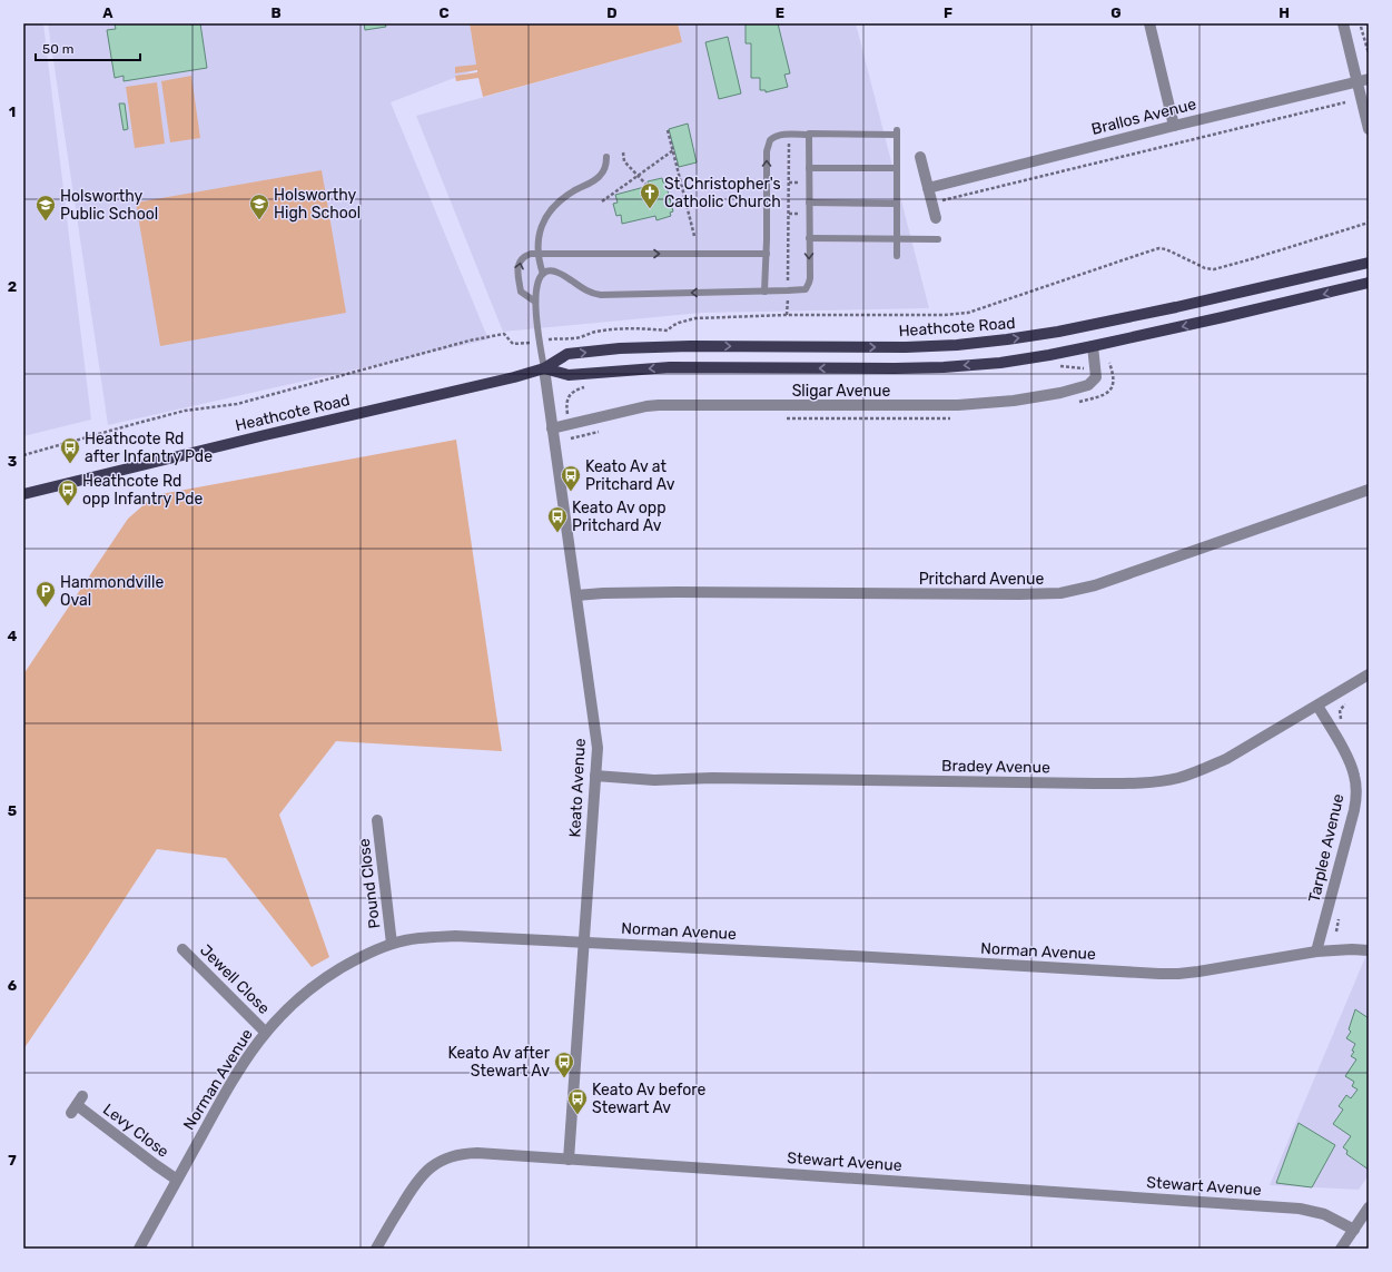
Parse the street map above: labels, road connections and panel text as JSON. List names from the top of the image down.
{
  "streets": {
    "main road": ["Heathcote Road"],
    "street": [
      "Brallos Avenue",
      "Sligar Avenue",
      "Pritchard Avenue",
      "Bradey Avenue",
      "Keato Avenue",
      "Tarplee Avenue",
      "Pound Close",
      "Norman Avenue",
      "Jewell Close",
      "Levy Close",
      "Stewart Avenue"
    ]
  },
  "crossings": [
    ["Heathcote Road", "Keato Avenue"],
    ["Sligar Avenue", "Keato Avenue"],
    ["Pritchard Avenue", "Keato Avenue"],
    ["Bradey Avenue", "Keato Avenue"],
    ["Bradey Avenue", "Tarplee Avenue"],
    ["Keato Avenue", "Norman Avenue"],
    ["Keato Avenue", "Stewart Avenue"],
    ["Tarplee Avenue", "Norman Avenue"],
    ["Pound Close", "Norman Avenue"],
    ["Norman Avenue", "Jewell Close"],
    ["Norman Avenue", "Levy Close"]
  ],
  "places": {
    "church": ["St Christopher's Catholic Church"],
    "school or university": ["Holsworthy High School", "Holsworthy Public School"],
    "bus stop": [
      "Heathcote Rd after Infantry Pde",
      "Keato Av at Pritchard Av",
      "Heathcote Rd opp Infantry Pde",
      "Keato Av opp Pritchard Av",
      "Keato Av after Stewart Av",
      "Keato Av before Stewart Av"
    ],
    "parking": ["Hammondville Oval"]
  },
  "scale_bar": "50 m",
  "grid": {
    "columns": [
      "A",
      "B",
      "C",
      "D",
      "E",
      "F",
      "G",
      "H"
    ],
    "rows": [
      "1",
      "2",
      "3",
      "4",
      "5",
      "6",
      "7"
    ]
  }
}
